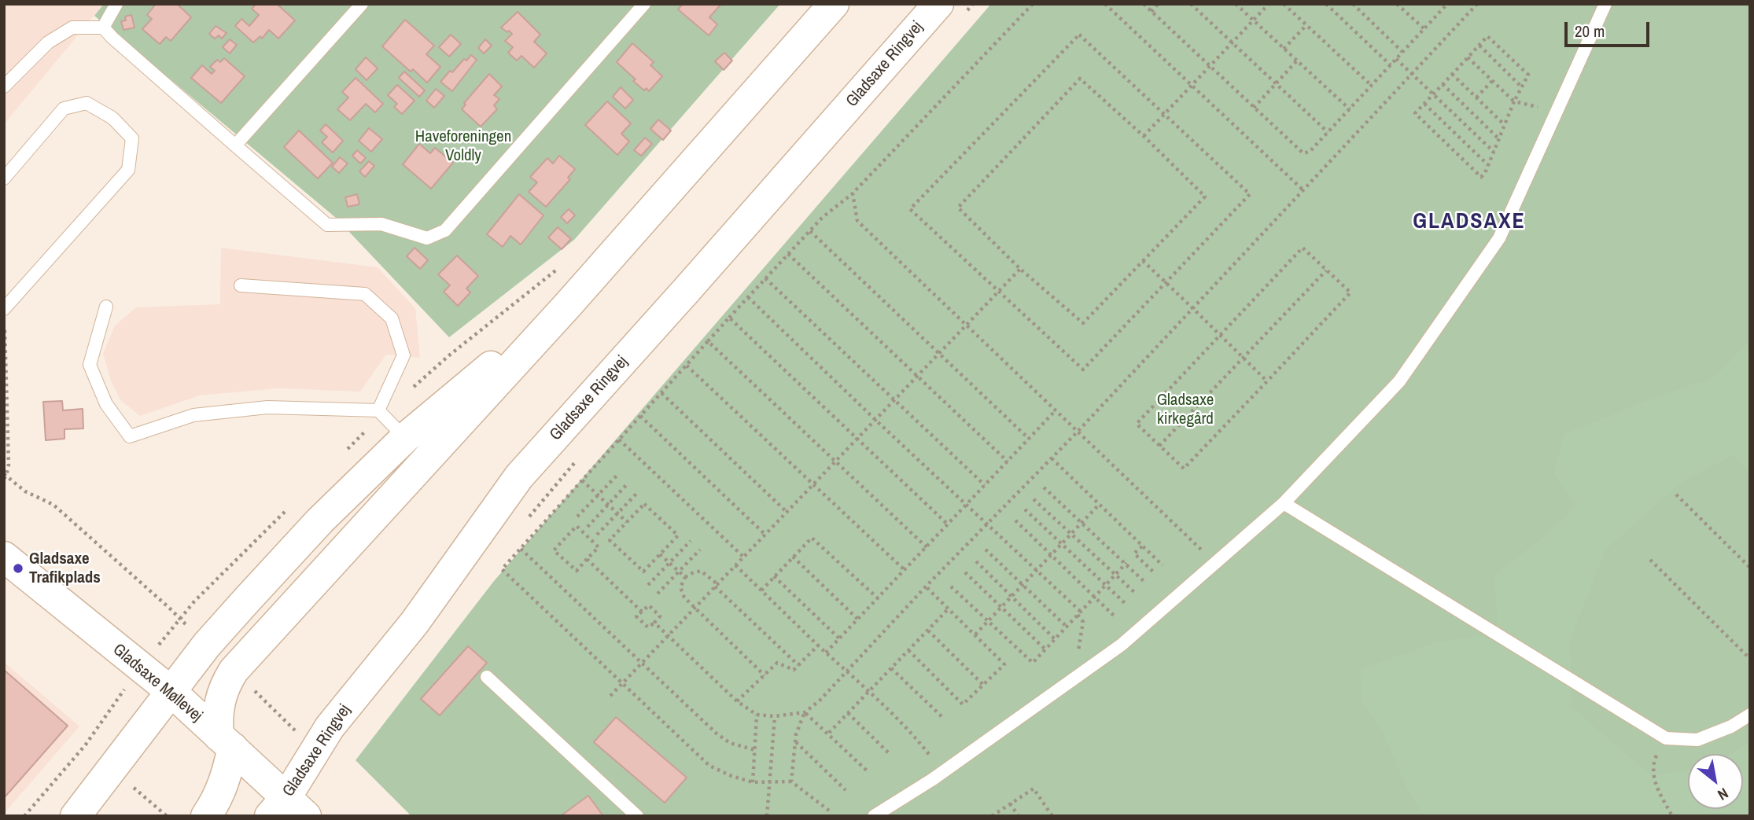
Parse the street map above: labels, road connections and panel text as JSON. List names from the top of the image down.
{
  "streets": {
    "main road": ["Gladsaxe Ringvej", "Gladsaxe Møllevej"]
  },
  "crossings": [
    ["Gladsaxe Ringvej", "Gladsaxe Møllevej"]
  ],
  "districts": ["GLADSAXE"],
  "parks": ["Haveforeningen Voldly", "Gladsaxe kirkegård"],
  "places": ["Gladsaxe Trafikplads"],
  "scale_bar": "20 m",
  "north": "bottom right"
}
